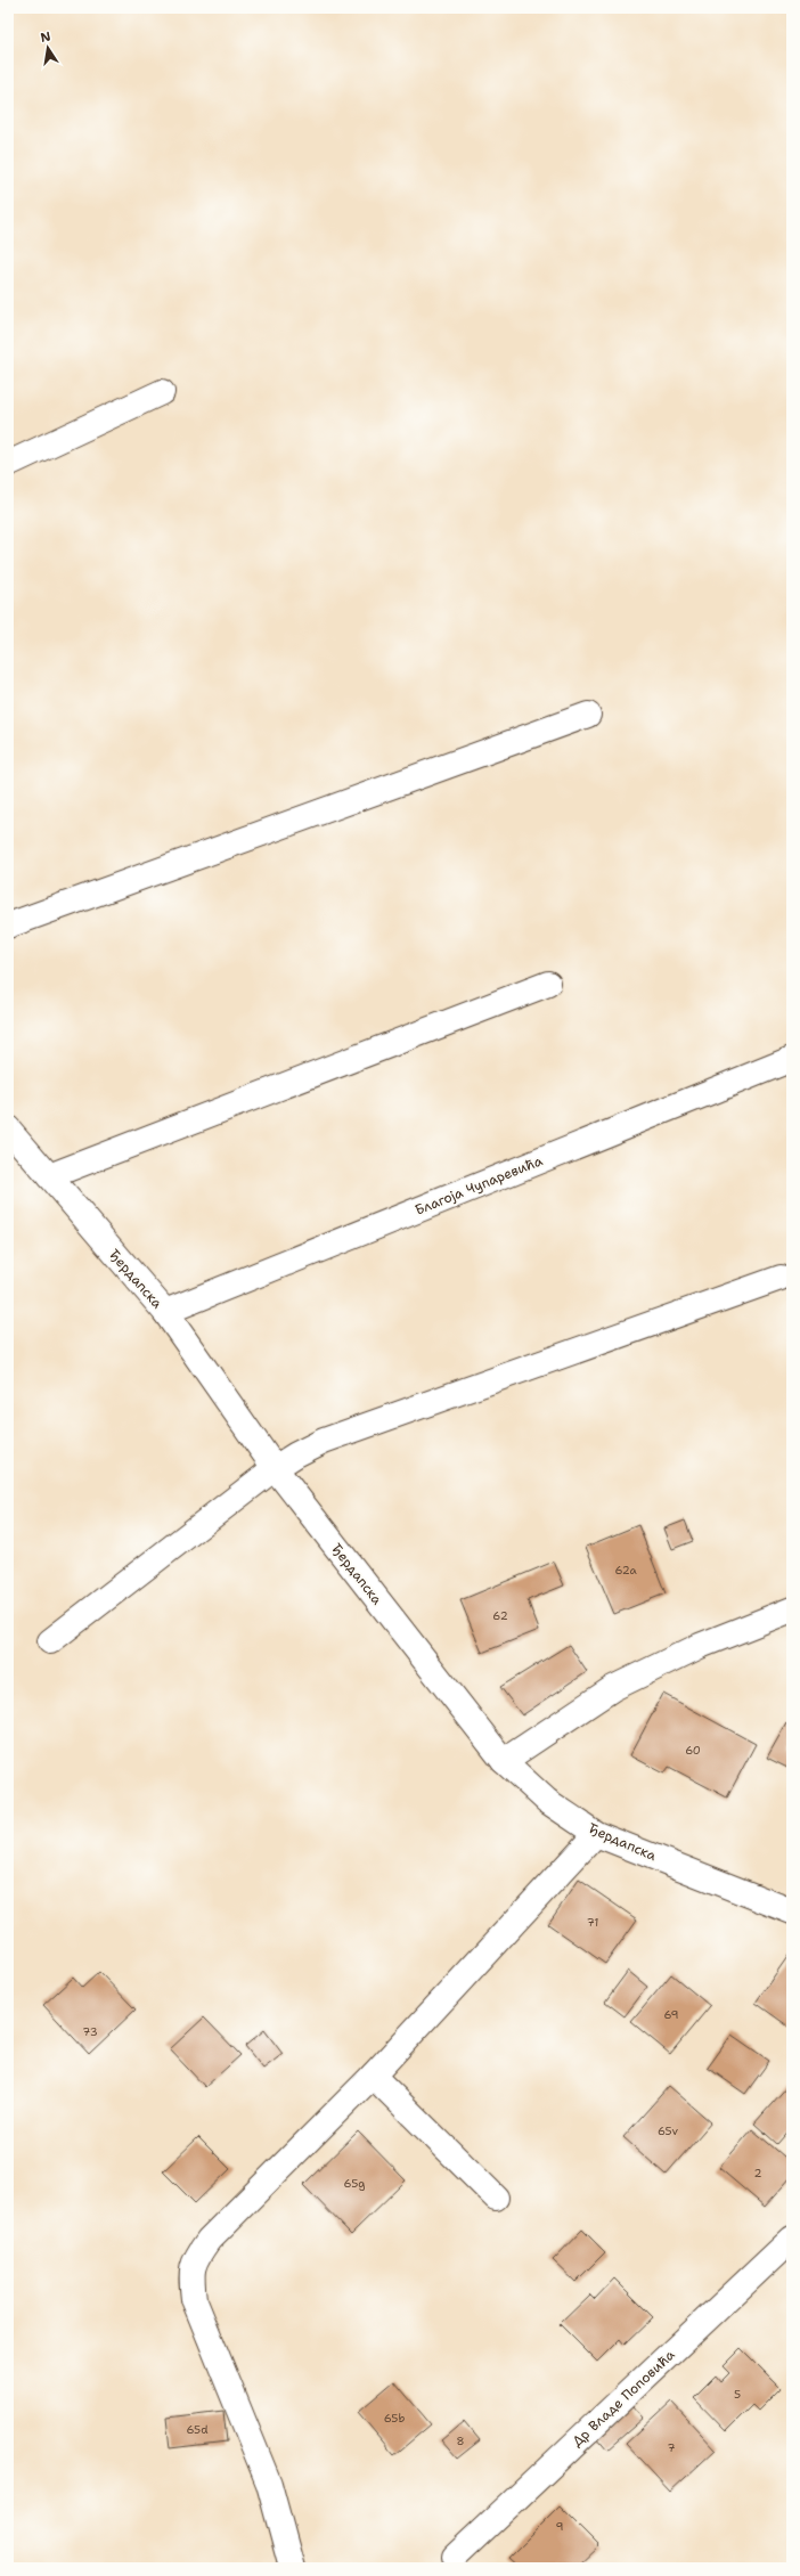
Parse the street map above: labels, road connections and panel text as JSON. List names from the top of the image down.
{
  "streets": {
    "street": ["Благоја Чупаревића", "Ђердапска", "Др Владе Поповића"]
  },
  "crossings": [
    ["Благоја Чупаревића", "Ђердапска"]
  ],
  "house_numbers": [
    "62a",
    "62",
    "60",
    "71",
    "69",
    "73",
    "65v",
    "2",
    "65g",
    "5",
    "65b",
    "65d",
    "8",
    "7",
    "9"
  ],
  "north": "top"
}
